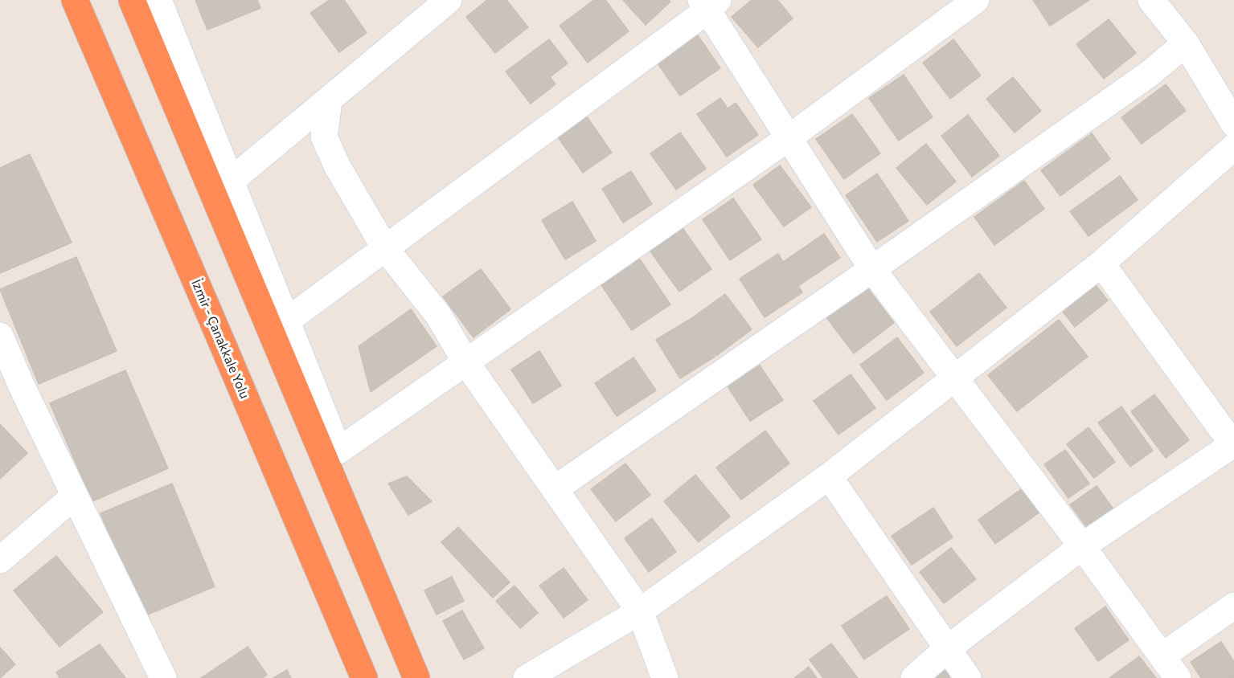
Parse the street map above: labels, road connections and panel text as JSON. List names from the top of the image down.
{
  "streets": {
    "highway": ["İzmir - Çanakkale Yolu"]
  }
}
